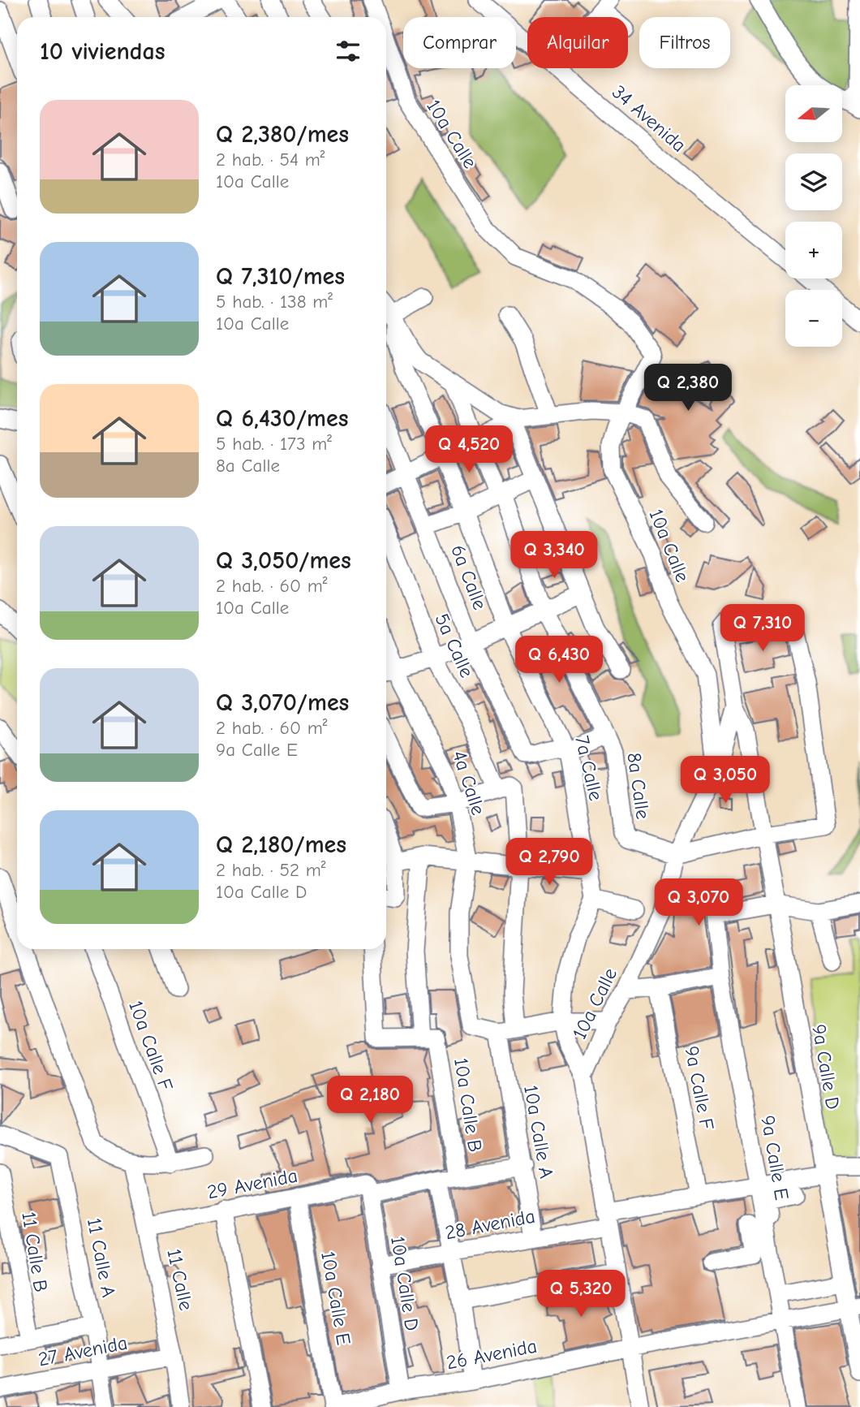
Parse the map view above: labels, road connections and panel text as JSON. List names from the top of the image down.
{
  "streets": {
    "street": [
      "34 Avenida",
      "10a Calle",
      "6a Calle",
      "5a Calle",
      "7a Calle",
      "4a Calle",
      "8a Calle",
      "10a Calle F",
      "9a Calle D",
      "9a Calle F",
      "10a Calle B",
      "10a Calle A",
      "9a Calle E",
      "29 Avenida",
      "28 Avenida",
      "11 Calle B",
      "11 Calle A",
      "11 Calle",
      "10a Calle D",
      "10a Calle E",
      "27 Avenida",
      "26 Avenida"
    ]
  },
  "crossings": [
    ["10a Calle", "8a Calle"],
    ["6a Calle", "7a Calle"],
    ["4a Calle", "10a Calle A"],
    ["9a Calle D", "9a Calle E"],
    ["9a Calle D", "28 Avenida"],
    ["9a Calle D", "26 Avenida"],
    ["9a Calle F", "28 Avenida"],
    ["10a Calle B", "29 Avenida"],
    ["10a Calle A", "29 Avenida"],
    ["10a Calle A", "28 Avenida"],
    ["9a Calle E", "28 Avenida"],
    ["9a Calle E", "26 Avenida"],
    ["29 Avenida", "11 Calle"],
    ["29 Avenida", "10a Calle D"],
    ["29 Avenida", "10a Calle E"],
    ["28 Avenida", "10a Calle D"],
    ["11 Calle A", "27 Avenida"],
    ["11 Calle", "27 Avenida"],
    ["10a Calle D", "26 Avenida"],
    ["10a Calle E", "26 Avenida"]
  ],
  "north": "left",
  "page": {
    "chip": ["Comprar", "Alquilar", "Filtros"],
    "heading": "10 viviendas",
    "map_buttons": ["+", "−"],
    "list": [
      {
        "name": "Q 2,380/mes",
        "note": "2 hab. · 54 m² · 10a Calle"
      },
      {
        "name": "Q 7,310/mes",
        "note": "5 hab. · 138 m² · 10a Calle"
      },
      {
        "name": "Q 6,430/mes",
        "note": "5 hab. · 173 m² · 8a Calle"
      },
      {
        "name": "Q 3,050/mes",
        "note": "2 hab. · 60 m² · 10a Calle"
      },
      {
        "name": "Q 3,070/mes",
        "note": "2 hab. · 60 m² · 9a Calle E"
      },
      {
        "name": "Q 2,180/mes",
        "note": "2 hab. · 52 m² · 10a Calle D"
      }
    ],
    "price": [
      "Q 2,380",
      "Q 4,520",
      "Q 3,340",
      "Q 7,310",
      "Q 6,430",
      "Q 3,050",
      "Q 2,790",
      "Q 3,070",
      "Q 2,180",
      "Q 5,320"
    ]
  }
}
